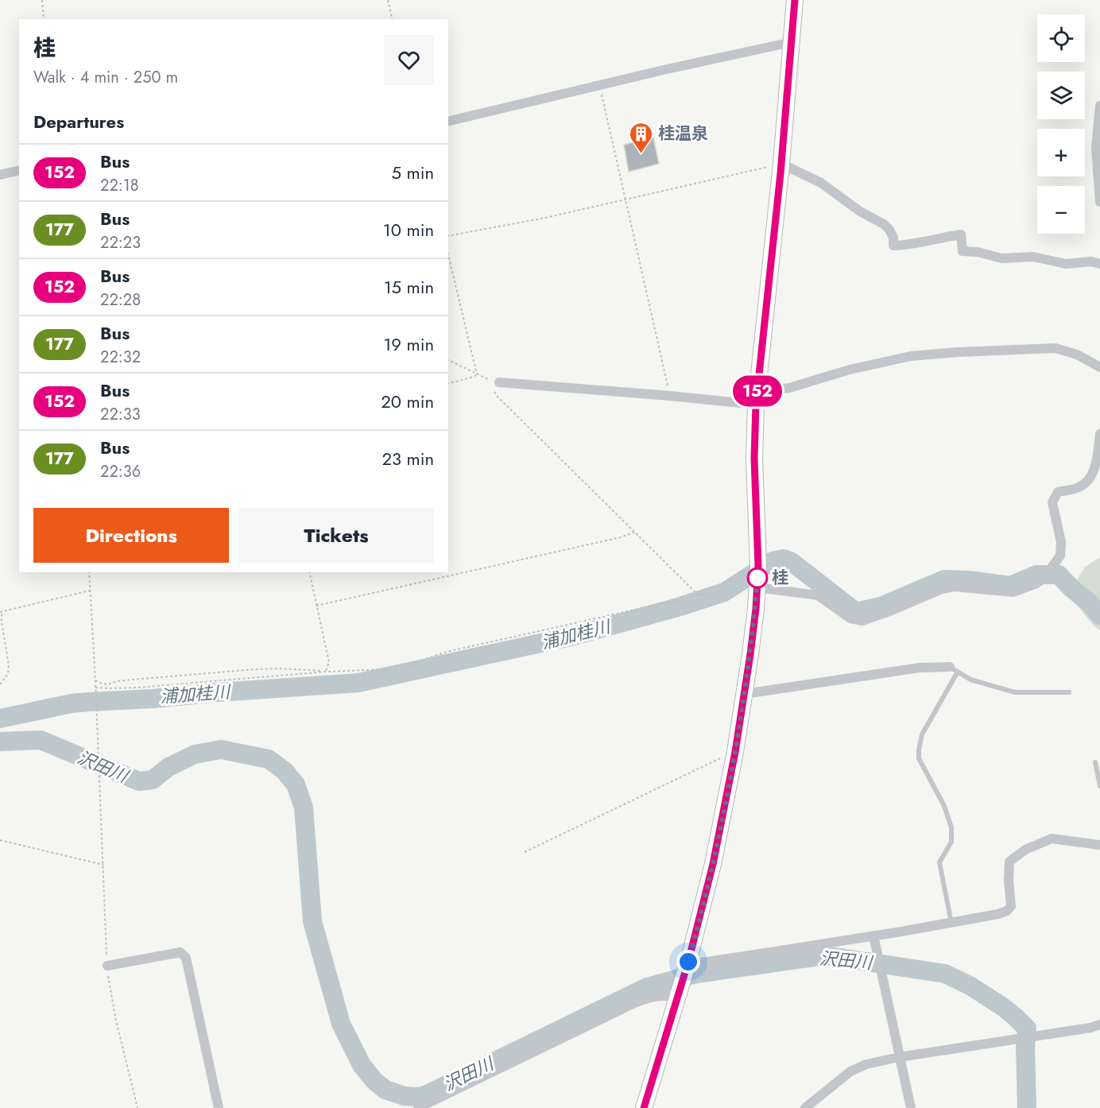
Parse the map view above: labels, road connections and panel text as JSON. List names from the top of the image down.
{
  "water": ["浦加桂川", "沢田川"],
  "places": {
    "building": ["桂温泉"],
    "other": ["桂"]
  },
  "lines": ["bus line 152"],
  "page": {
    "on_map": "152",
    "map_buttons": ["+", "−"],
    "heading": [
      ["桂", "Walk · 4 min · 250 m"],
      "Departures"
    ],
    "list": [
      {
        "mark": "152",
        "name": "Bus",
        "note": "22:18",
        "value": "5 min"
      },
      {
        "mark": "177",
        "name": "Bus",
        "note": "22:23",
        "value": "10 min"
      },
      {
        "mark": "152",
        "name": "Bus",
        "note": "22:28",
        "value": "15 min"
      },
      {
        "mark": "177",
        "name": "Bus",
        "note": "22:32",
        "value": "19 min"
      },
      {
        "mark": "152",
        "name": "Bus",
        "note": "22:33",
        "value": "20 min"
      },
      {
        "mark": "177",
        "name": "Bus",
        "note": "22:36",
        "value": "23 min"
      }
    ],
    "buttons": ["Directions", "Tickets"]
  }
}
